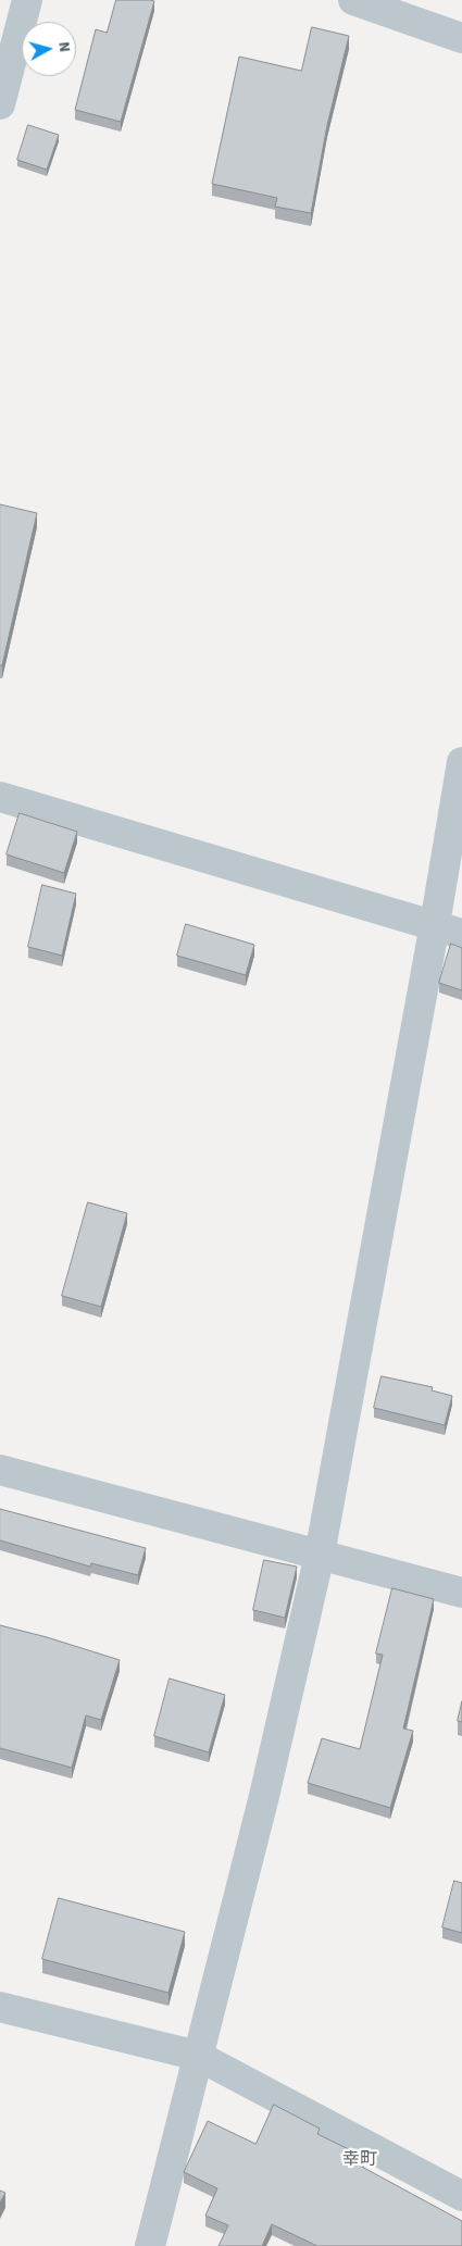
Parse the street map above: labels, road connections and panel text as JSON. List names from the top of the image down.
{
  "districts": ["幸町"],
  "north": "right"
}
